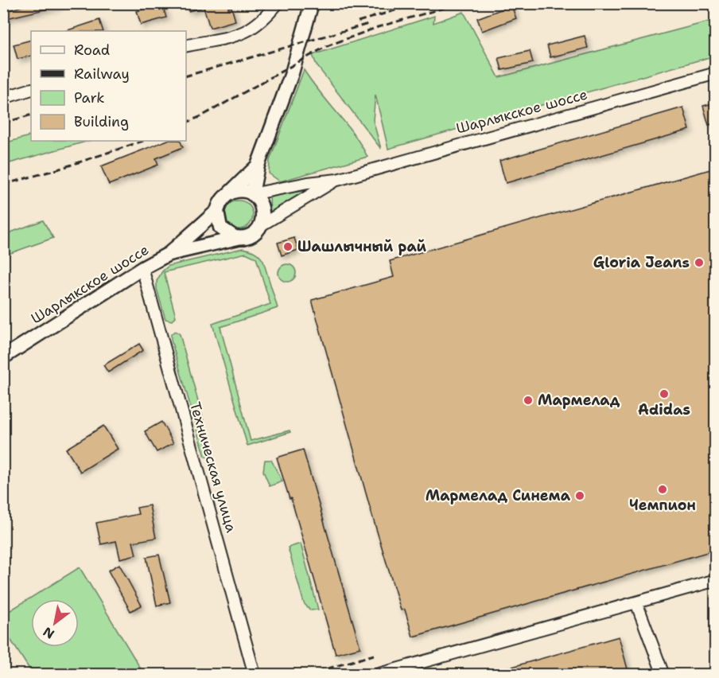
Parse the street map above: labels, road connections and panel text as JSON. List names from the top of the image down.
{
  "streets": {
    "main road": ["Шарлыкское шоссе"],
    "street": ["Техническая улица"]
  },
  "crossings": [
    ["Шарлыкское шоссе", "Техническая улица"]
  ],
  "places": [
    "Шашлычный рай",
    "Gloria Jeans",
    "Adidas",
    "Мармелад",
    "Чемпион",
    "Мармелад Синема"
  ],
  "legend": [
    "Road",
    "Railway",
    "Park",
    "Building"
  ],
  "north": "bottom left"
}
